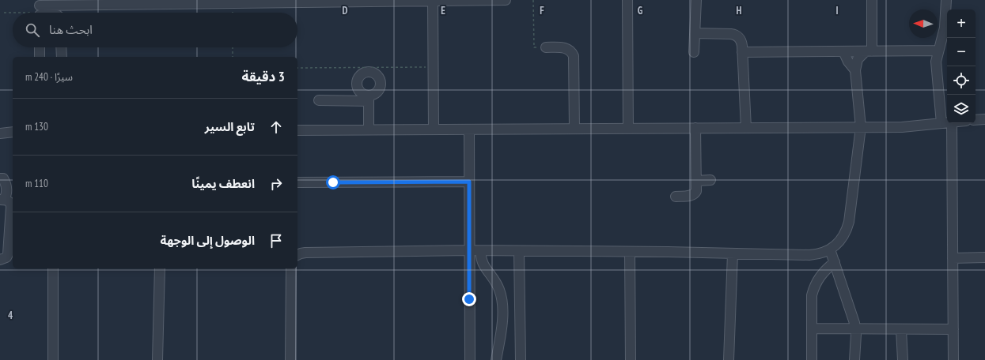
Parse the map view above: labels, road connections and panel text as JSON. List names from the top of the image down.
{
  "north": "left",
  "page": {
    "map_buttons": ["+", "−"],
    "search": "ابحث هنا",
    "heading": ["3 دقيقة", "سيرًا · 240 m"],
    "list": [
      ["تابع السير", "130 m"],
      ["انعطف يمينًا", "110 m"],
      "الوصول إلى الوجهة"
    ]
  },
  "grid": {
    "columns": [
      "D",
      "E",
      "F",
      "G",
      "H",
      "I"
    ],
    "rows": ["4"]
  }
}
